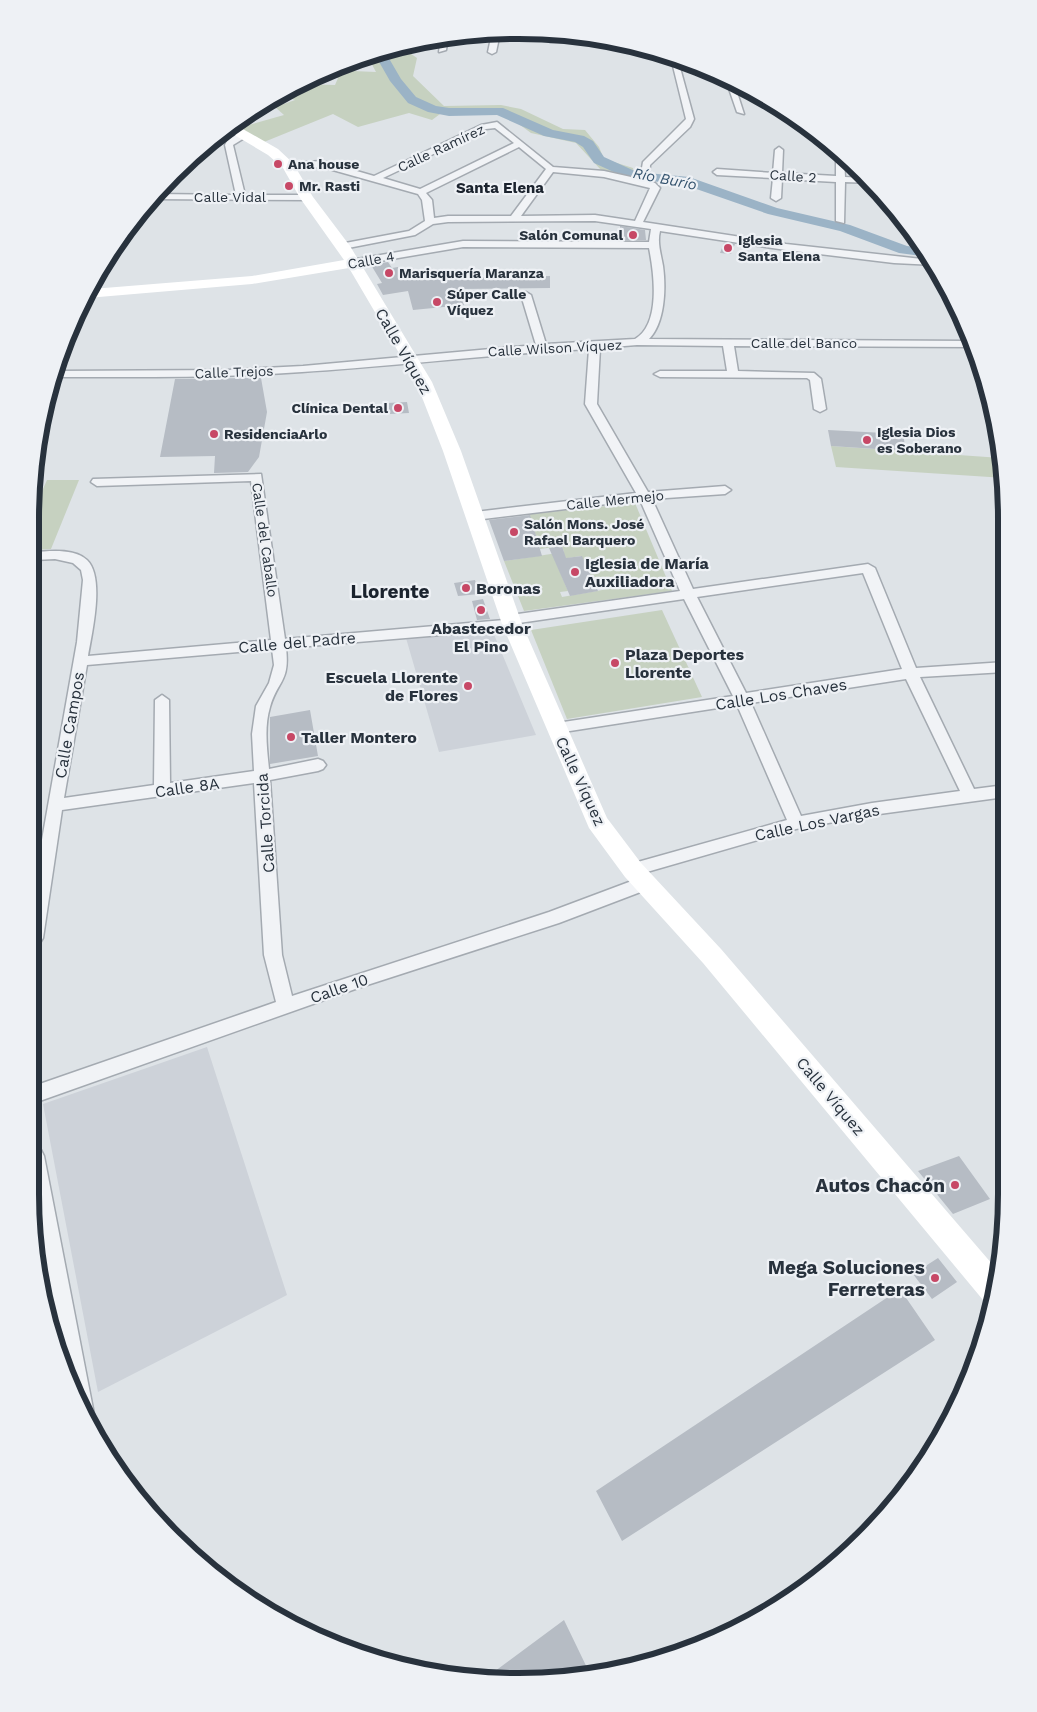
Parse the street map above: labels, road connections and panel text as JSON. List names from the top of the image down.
{
  "streets": {
    "main road": ["Calle 4", "Calle Víquez"],
    "street": [
      "Calle Ramírez",
      "Calle 2",
      "Calle Vidal",
      "Calle del Banco",
      "Calle Wilson Víquez",
      "Calle Trejos",
      "Calle Mermejo",
      "Calle del Caballo",
      "Calle del Padre",
      "Calle Los Chaves",
      "Calle Campos",
      "Calle 8A",
      "Calle Los Vargas",
      "Calle Torcida",
      "Calle 10"
    ]
  },
  "crossings": [
    ["Calle Vidal", "Calle Víquez"],
    ["Calle 4", "Calle Wilson Víquez"],
    ["Calle 4", "Calle Víquez"],
    ["Calle del Banco", "Calle Wilson Víquez"],
    ["Calle Wilson Víquez", "Calle Víquez"],
    ["Calle Wilson Víquez", "Calle Trejos"],
    ["Calle Víquez", "Calle Trejos"],
    ["Calle Víquez", "Calle Mermejo"],
    ["Calle Víquez", "Calle del Padre"],
    ["Calle Víquez", "Calle Los Chaves"],
    ["Calle Víquez", "Calle Los Vargas"],
    ["Calle Víquez", "Calle 10"],
    ["Calle del Caballo", "Calle del Padre"],
    ["Calle del Caballo", "Calle Torcida"],
    ["Calle del Padre", "Calle Los Chaves"],
    ["Calle del Padre", "Calle Campos"],
    ["Calle del Padre", "Calle Torcida"],
    ["Calle Campos", "Calle 8A"],
    ["Calle 8A", "Calle Torcida"],
    ["Calle Los Vargas", "Calle 10"],
    ["Calle Torcida", "Calle 10"]
  ],
  "districts": ["Santa Elena", "Llorente"],
  "water": ["Río Burío"],
  "places": [
    "Ana house",
    "Mr. Rasti",
    "Salón Comunal",
    "Iglesia Santa Elena",
    "Marisquería Maranza",
    "Súper Calle Víquez",
    "Clínica Dental",
    "ResidenciaArlo",
    "Iglesia Dios es Soberano",
    "Salón Mons. José Rafael Barquero",
    "Iglesia de María Auxiliadora",
    "Boronas",
    "Abastecedor El Pino",
    "Plaza Deportes Llorente",
    "Escuela Llorente de Flores",
    "Taller Montero",
    "Autos Chacón",
    "Mega Soluciones Ferreteras"
  ]
}
